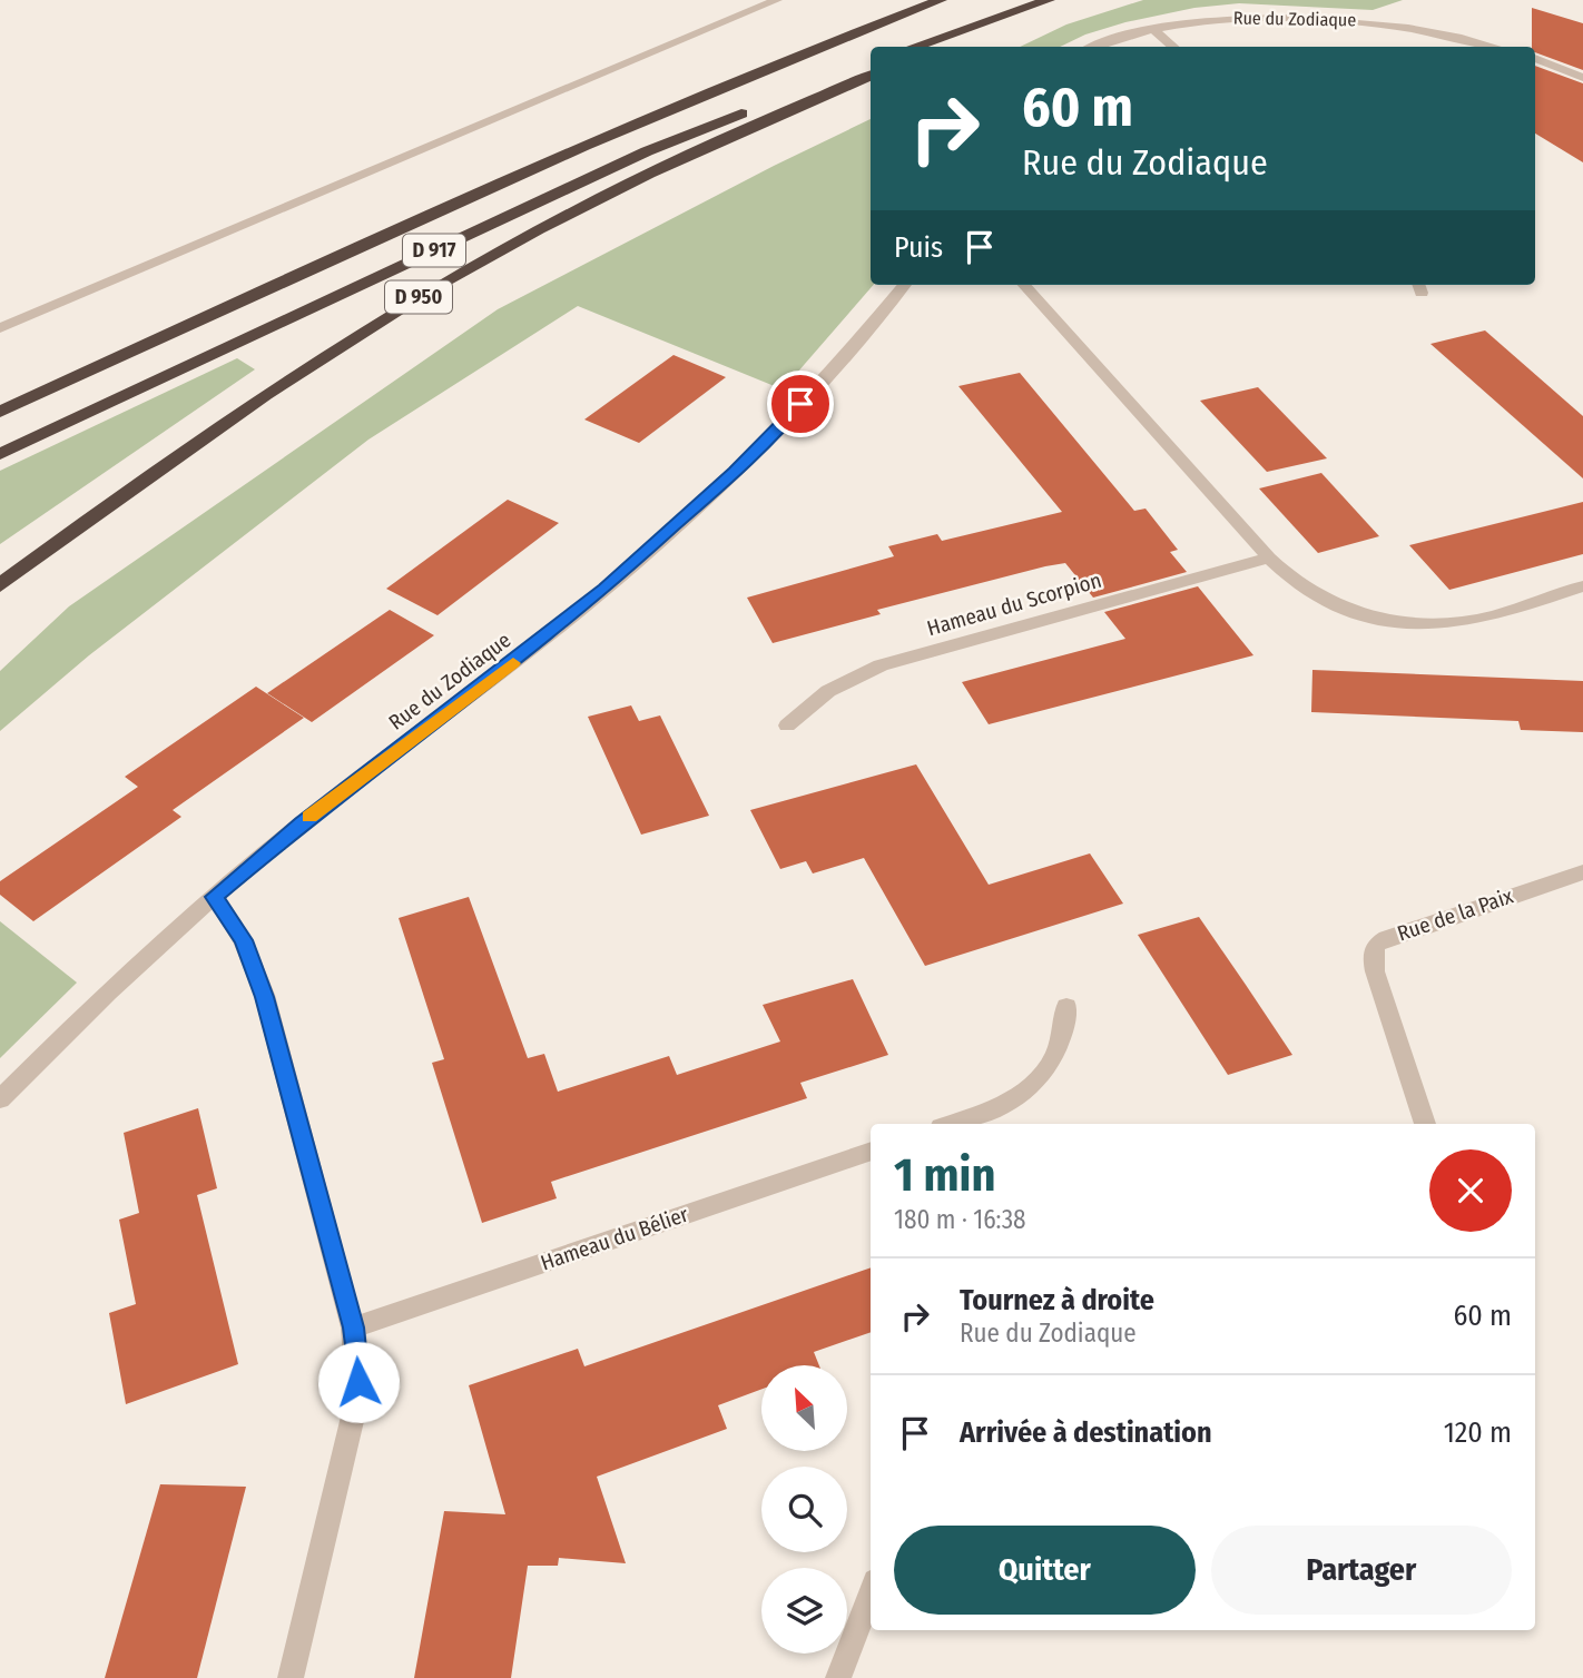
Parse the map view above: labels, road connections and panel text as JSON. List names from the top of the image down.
{
  "streets": {
    "highway": ["D 917", "D 950"],
    "street": [
      "Rue du Zodiaque",
      "Hameau du Scorpion",
      "Rue de la Paix",
      "Hameau du Bélier"
    ]
  },
  "north": "top left",
  "page": {
    "turn": ["60 m", "Rue du Zodiaque"],
    "then": "Puis",
    "heading": ["1 min", "180 m · 16:38"],
    "list": [
      {
        "name": "Tournez à droite",
        "note": "Rue du Zodiaque",
        "value": "60 m"
      },
      {
        "name": "Arrivée à destination",
        "value": "120 m"
      }
    ],
    "buttons": ["Quitter", "Partager"]
  }
}
